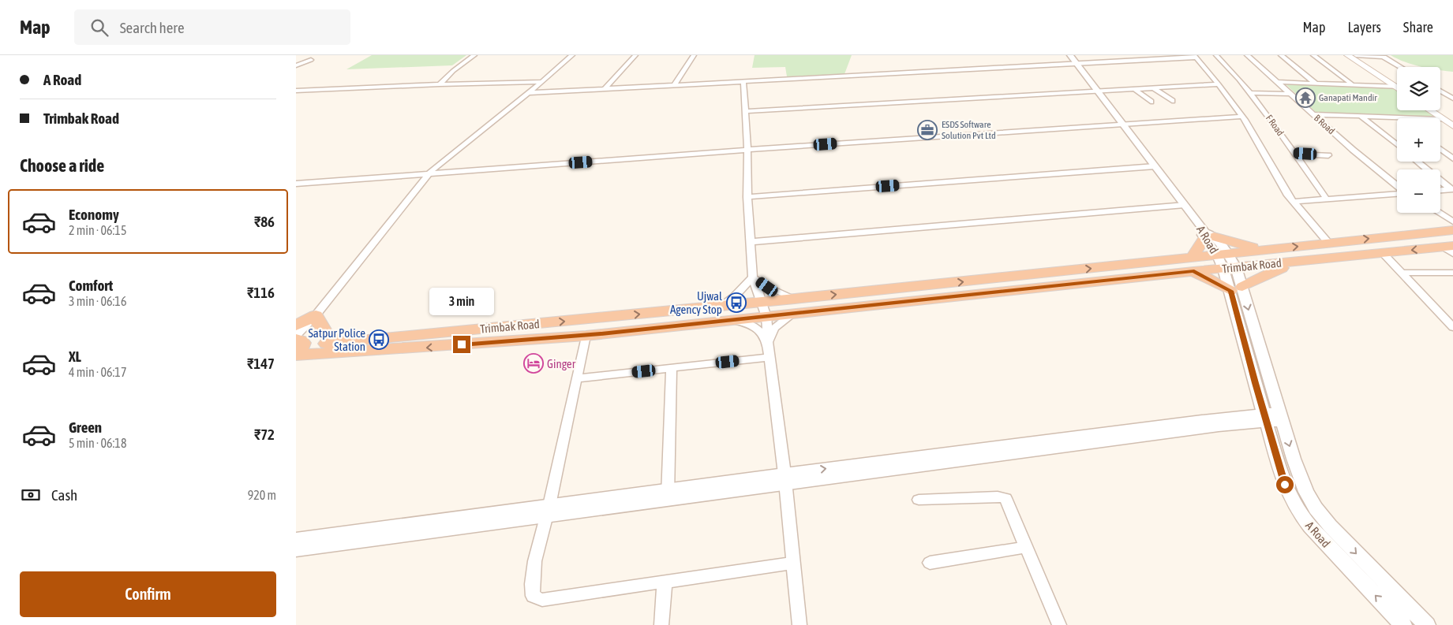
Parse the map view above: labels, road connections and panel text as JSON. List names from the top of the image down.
{
  "streets": {
    "highway": ["Trimbak Road"],
    "street": ["B Road", "F Road", "A Road"]
  },
  "crossings": [
    ["A Road", "Trimbak Road"]
  ],
  "places": {
    "temple": ["Ganapati Mandir"],
    "office": ["ESDS Software Solution Pvt Ltd"],
    "bus stop": ["Ujwal Agency Stop", "Satpur Police Station"],
    "hotel": ["Ginger"]
  },
  "page": {
    "header": "Map",
    "search": "Search here",
    "nav": ["Map", "Layers", "Share"],
    "banner": ["A Road", "Trimbak Road"],
    "map_buttons": ["+", "−"],
    "heading": "Choose a ride",
    "list": [
      {
        "name": "Economy",
        "note": "2 min · 06:15",
        "value": "₹86"
      },
      {
        "name": "Comfort",
        "note": "3 min · 06:16",
        "value": "₹116"
      },
      {
        "name": "XL",
        "note": "4 min · 06:17",
        "value": "₹147"
      },
      {
        "name": "Green",
        "note": "5 min · 06:18",
        "value": "₹72"
      }
    ],
    "bubble": "3 min",
    "pay": ["Cash", "920 m"],
    "buttons": "Confirm"
  }
}
